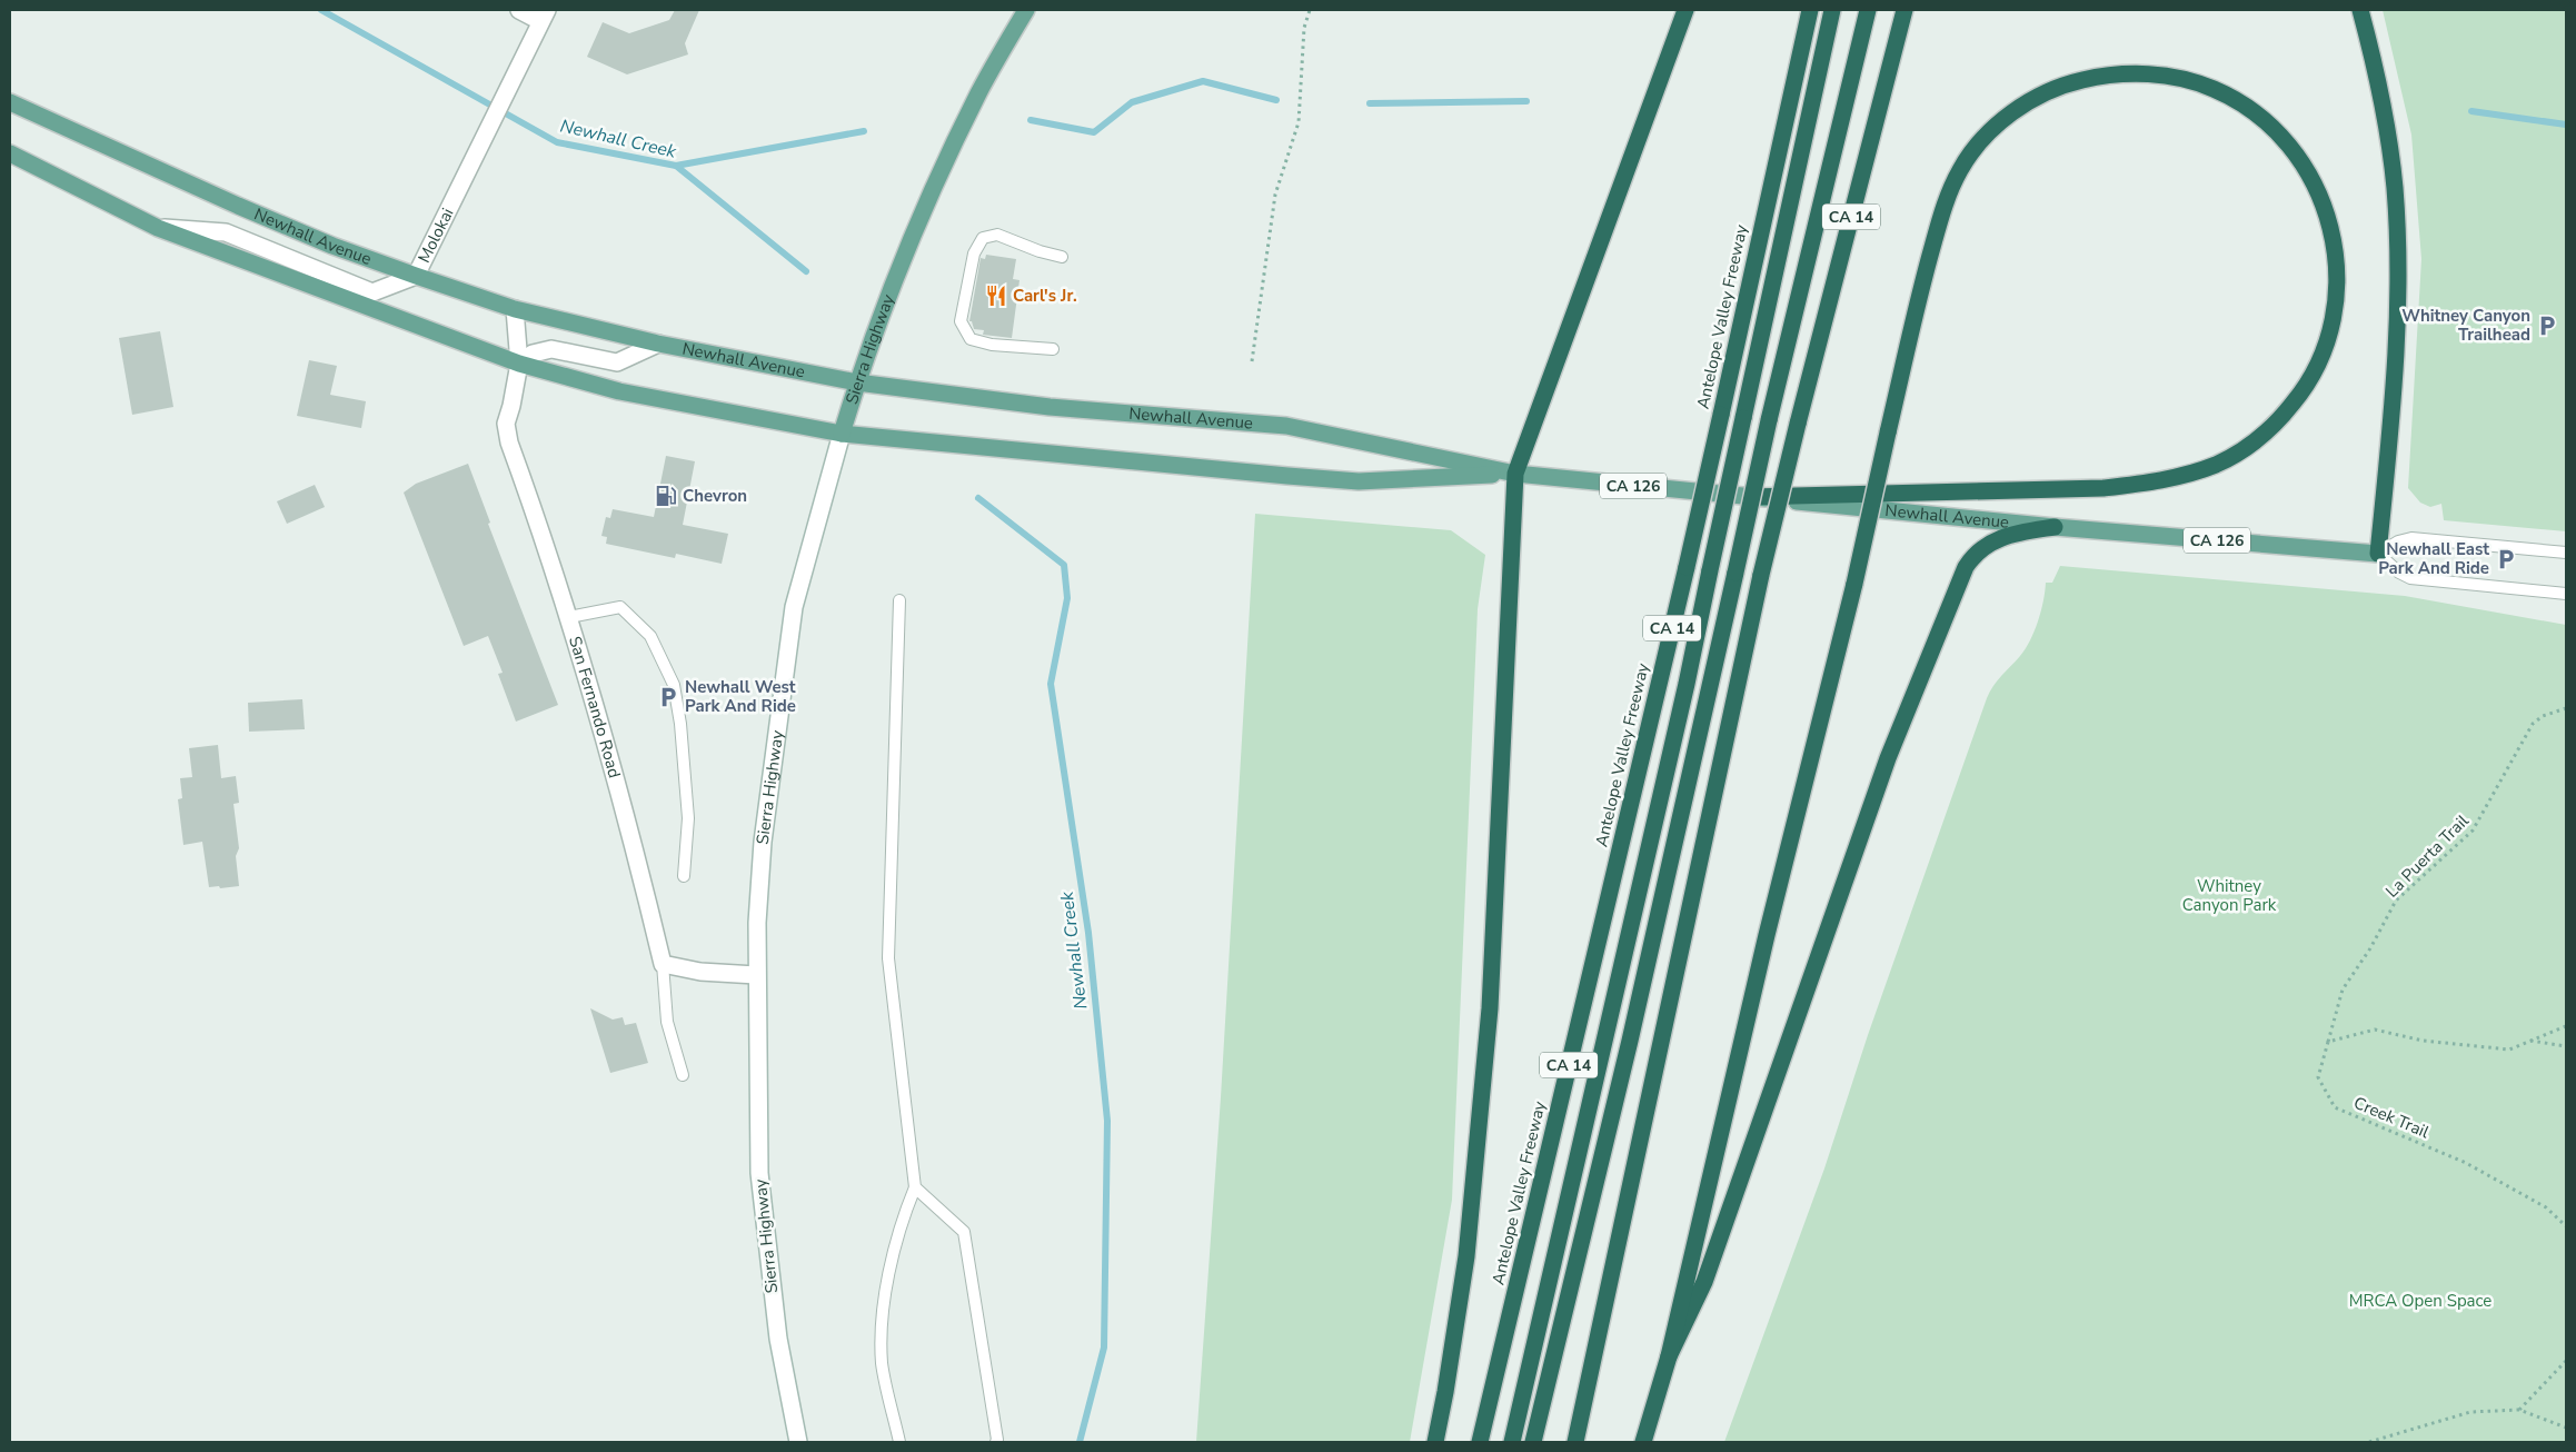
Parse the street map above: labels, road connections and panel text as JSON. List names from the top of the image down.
{
  "streets": {
    "highway": ["CA 14", "Antelope Valley Freeway"],
    "main road": ["Newhall Avenue", "Sierra Highway", "CA 126"],
    "street": ["Molokai", "San Fernando Road"],
    "path": ["La Puerta Trail", "Creek Trail"]
  },
  "crossings": [
    ["Molokai", "Newhall Avenue"],
    ["Newhall Avenue", "Sierra Highway"],
    ["Newhall Avenue", "San Fernando Road"],
    ["La Puerta Trail", "Creek Trail"]
  ],
  "water": ["Newhall Creek"],
  "parks": ["Whitney Canyon Park", "MRCA Open Space"],
  "places": {
    "restaurant": ["Carl's Jr."],
    "parking": ["Whitney Canyon Trailhead", "Newhall East Park And Ride", "Newhall West Park And Ride"],
    "fuel station": ["Chevron"]
  }
}
